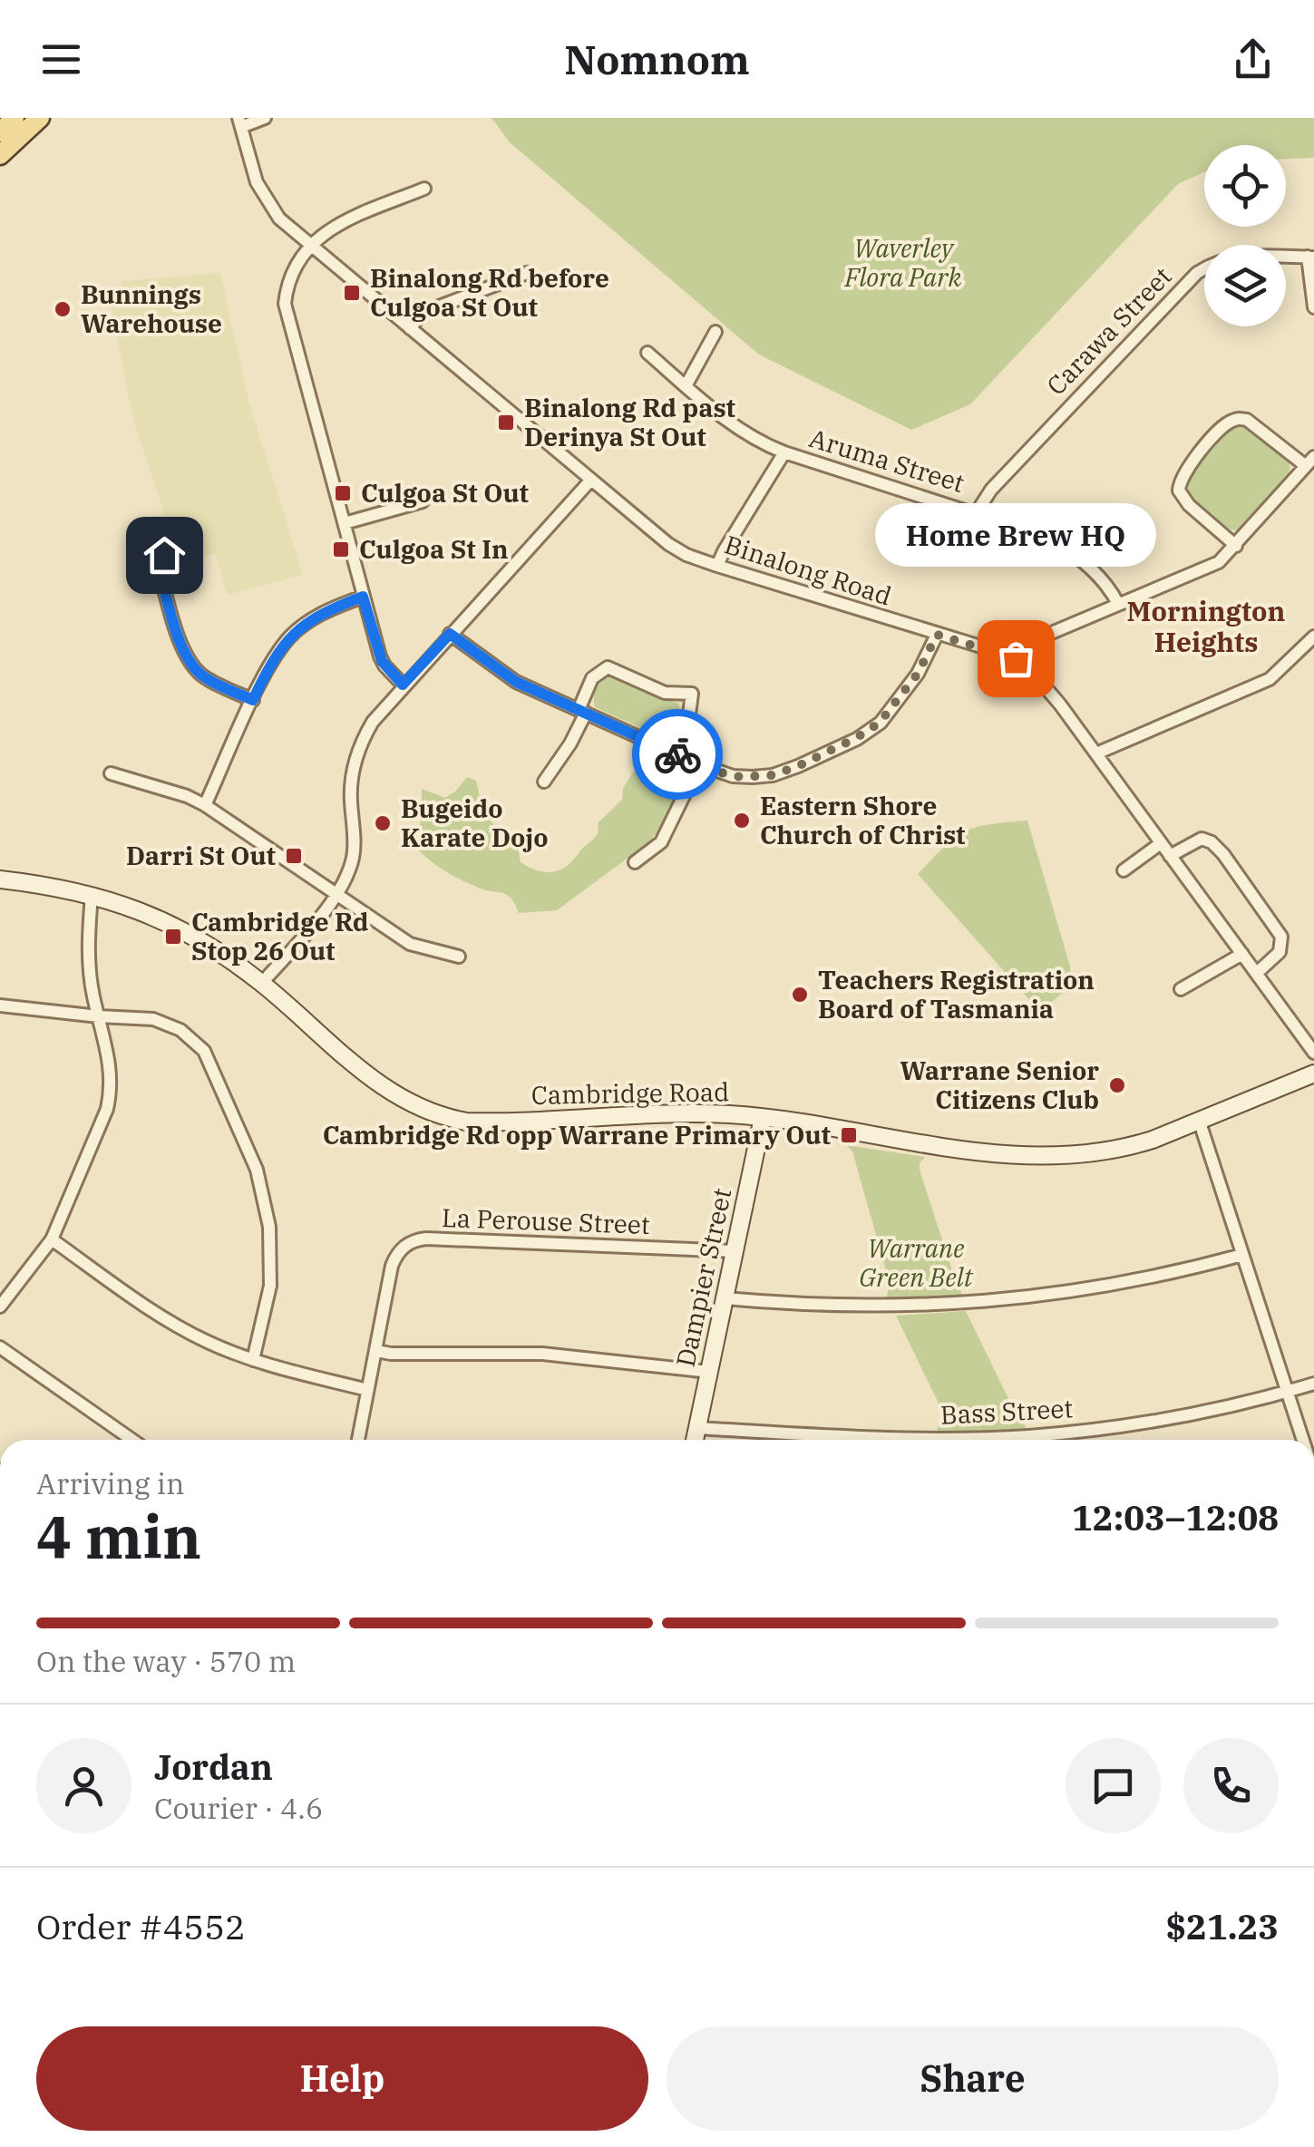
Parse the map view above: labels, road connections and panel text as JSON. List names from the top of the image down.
{
  "streets": {
    "main road": ["Cambridge Road", "Dampier Street"],
    "street": [
      "Carawa Street",
      "Aruma Street",
      "Binalong Road",
      "La Perouse Street",
      "Bass Street"
    ]
  },
  "crossings": [
    ["Carawa Street", "Aruma Street"],
    ["Cambridge Road", "Dampier Street"],
    ["La Perouse Street", "Dampier Street"],
    ["Dampier Street", "Bass Street"]
  ],
  "districts": ["Mornington Heights"],
  "parks": ["Waverley Flora Park", "Warrane Green Belt"],
  "places": {
    "transit": [
      "Binalong Rd before Culgoa St Out",
      "Binalong Rd past Derinya St Out",
      "Culgoa St Out",
      "Culgoa St In",
      "Darri St Out",
      "Cambridge Rd Stop 26 Out",
      "Cambridge Rd opp Warrane Primary Out"
    ],
    "other": [
      "Bunnings Warehouse",
      "Home Brew HQ",
      "Eastern Shore Church of Christ",
      "Bugeido Karate Dojo",
      "Teachers Registration Board of Tasmania",
      "Warrane Senior Citizens Club"
    ]
  },
  "page": {
    "header": "Nomnom",
    "bubble": "Home Brew HQ",
    "heading": ["4 min", "Arriving in", "12:03–12:08"],
    "panel": [
      "Jordan",
      "Courier · 4.6",
      "Order #4552",
      "$21.23"
    ],
    "bar": "On the way · 570 m",
    "buttons": ["Help", "Share"]
  }
}
